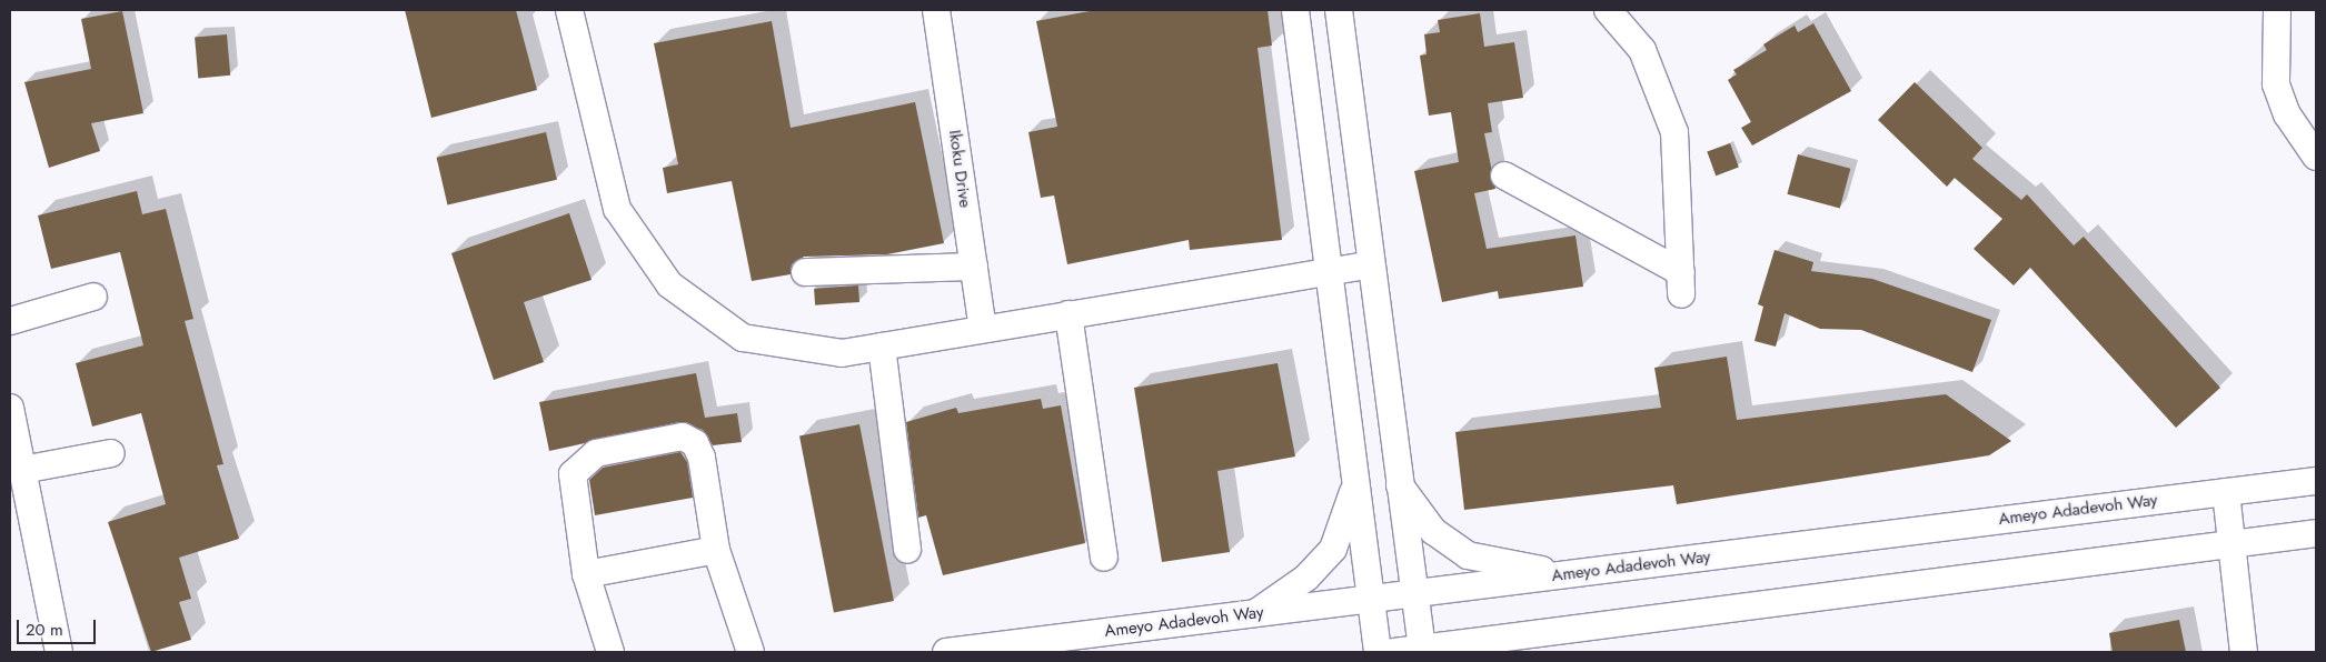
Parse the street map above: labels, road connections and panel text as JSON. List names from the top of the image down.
{
  "streets": {
    "street": ["Ikoku Drive", "Ameyo Adadevoh Way"]
  },
  "scale_bar": "20 m"
}
